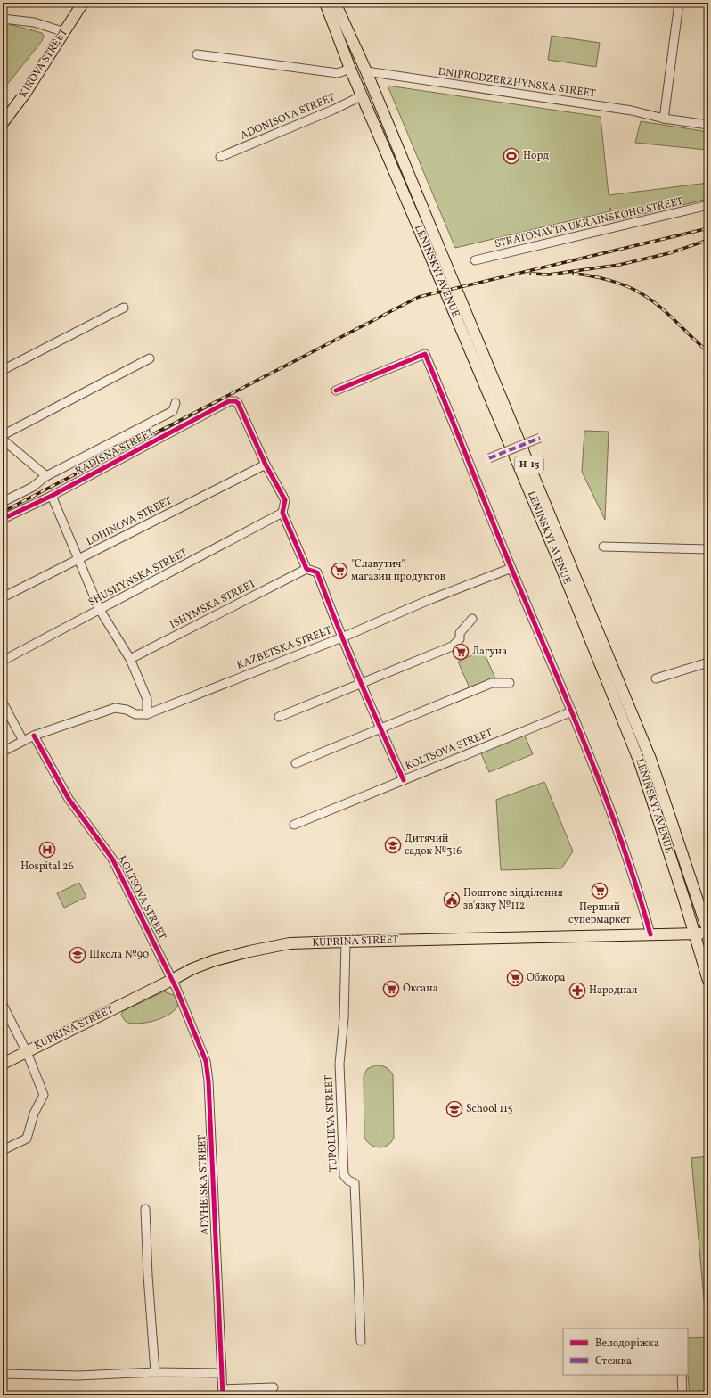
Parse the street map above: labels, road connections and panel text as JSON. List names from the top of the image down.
{
  "streets": {
    "main road": [
      "KIROVA STREET",
      "LENINSKYI AVENUE",
      "Н-15",
      "KUPRINA STREET"
    ],
    "street": [
      "DNIPRODZERZHYNSKA STREET",
      "ADONISOVA STREET",
      "STRATONAVTA UKRAINSKOHO STREET",
      "RADISNA STREET",
      "LOHINOVA STREET",
      "SHUSHYNSKA STREET",
      "ISHYMSKA STREET",
      "KAZBETSKA STREET",
      "KOLTSOVA STREET",
      "TUPOLIEVA STREET",
      "ADYHEISKA STREET"
    ]
  },
  "crossings": [
    ["DNIPRODZERZHYNSKA STREET", "LENINSKYI AVENUE"],
    ["ADONISOVA STREET", "LENINSKYI AVENUE"],
    ["LENINSKYI AVENUE", "KUPRINA STREET"],
    ["RADISNA STREET", "LOHINOVA STREET"],
    ["KOLTSOVA STREET", "KUPRINA STREET"],
    ["KOLTSOVA STREET", "ADYHEISKA STREET"],
    ["KUPRINA STREET", "TUPOLIEVA STREET"],
    ["KUPRINA STREET", "ADYHEISKA STREET"]
  ],
  "places": {
    "sports": ["Норд"],
    "supermarket": [
      "\"Славутич\", магазин продуктов",
      "Лагуна",
      "Перший супермаркет",
      "Обжора",
      "Оксана"
    ],
    "school or university": ["Дитячий садок №316", "Школа №90", "School 115"],
    "hospital": ["Hospital 26"],
    "public building": ["Поштове відділення зв'язку №112"],
    "pharmacy": ["Народная"]
  },
  "legend": ["Велодоріжка", "Стежка"]
}
